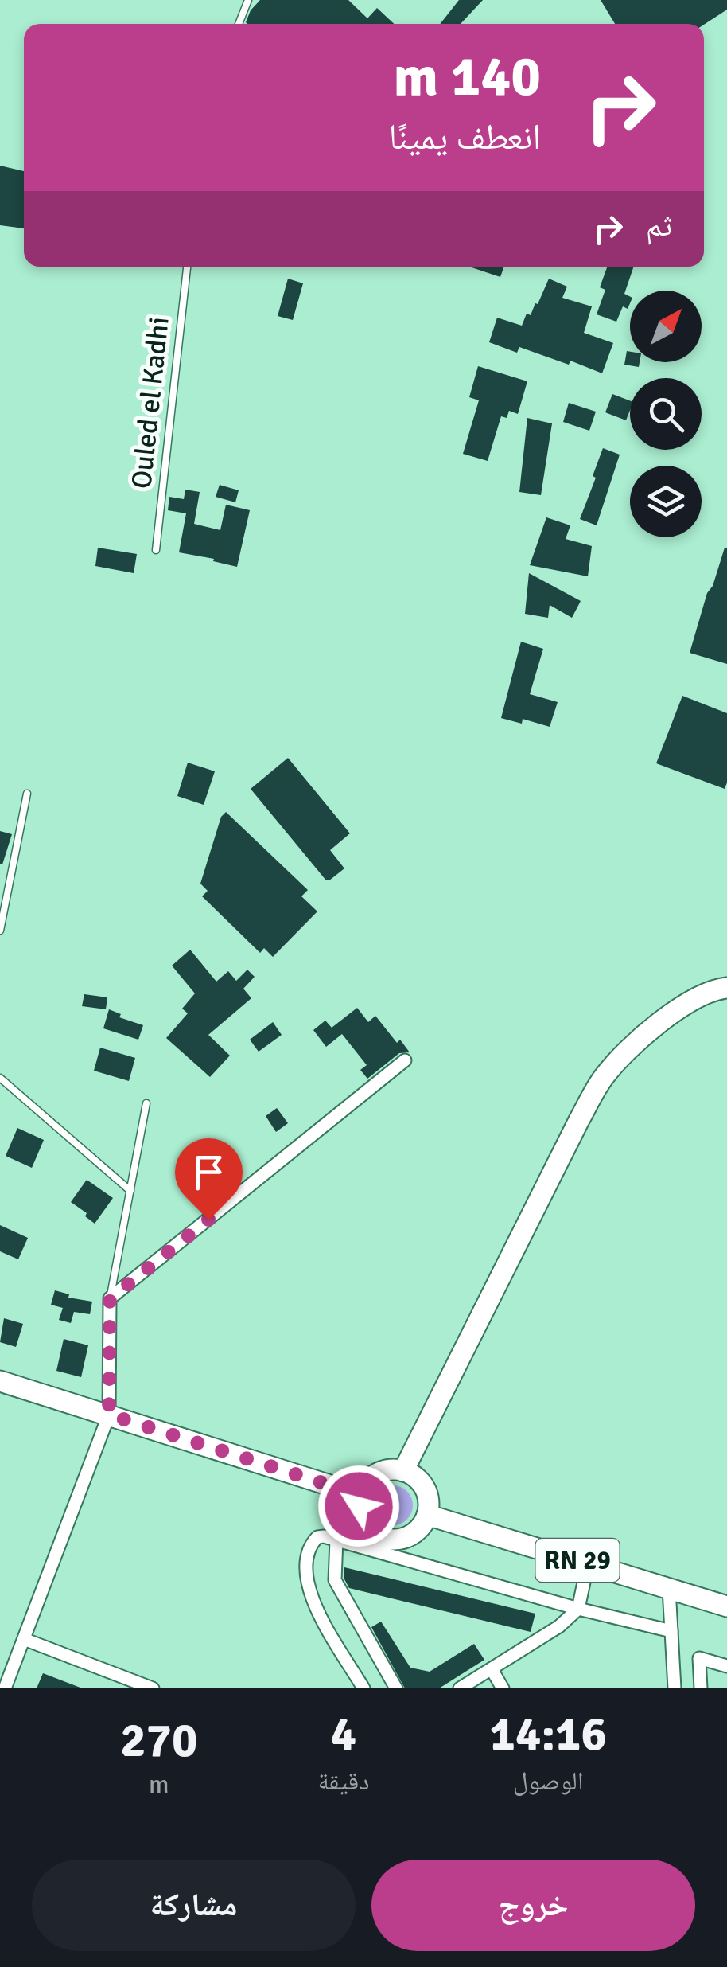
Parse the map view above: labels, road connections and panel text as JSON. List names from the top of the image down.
{
  "streets": {
    "main road": ["RN 29"],
    "lane": ["Ouled el Kadhi"]
  },
  "north": "top right",
  "page": {
    "turn": ["140 m", "انعطف يمينًا"],
    "then": "ثم",
    "eta": [
      "14:16",
      "الوصول",
      "4",
      "دقيقة",
      "270",
      "m"
    ],
    "buttons": ["خروج", "مشاركة"]
  }
}
